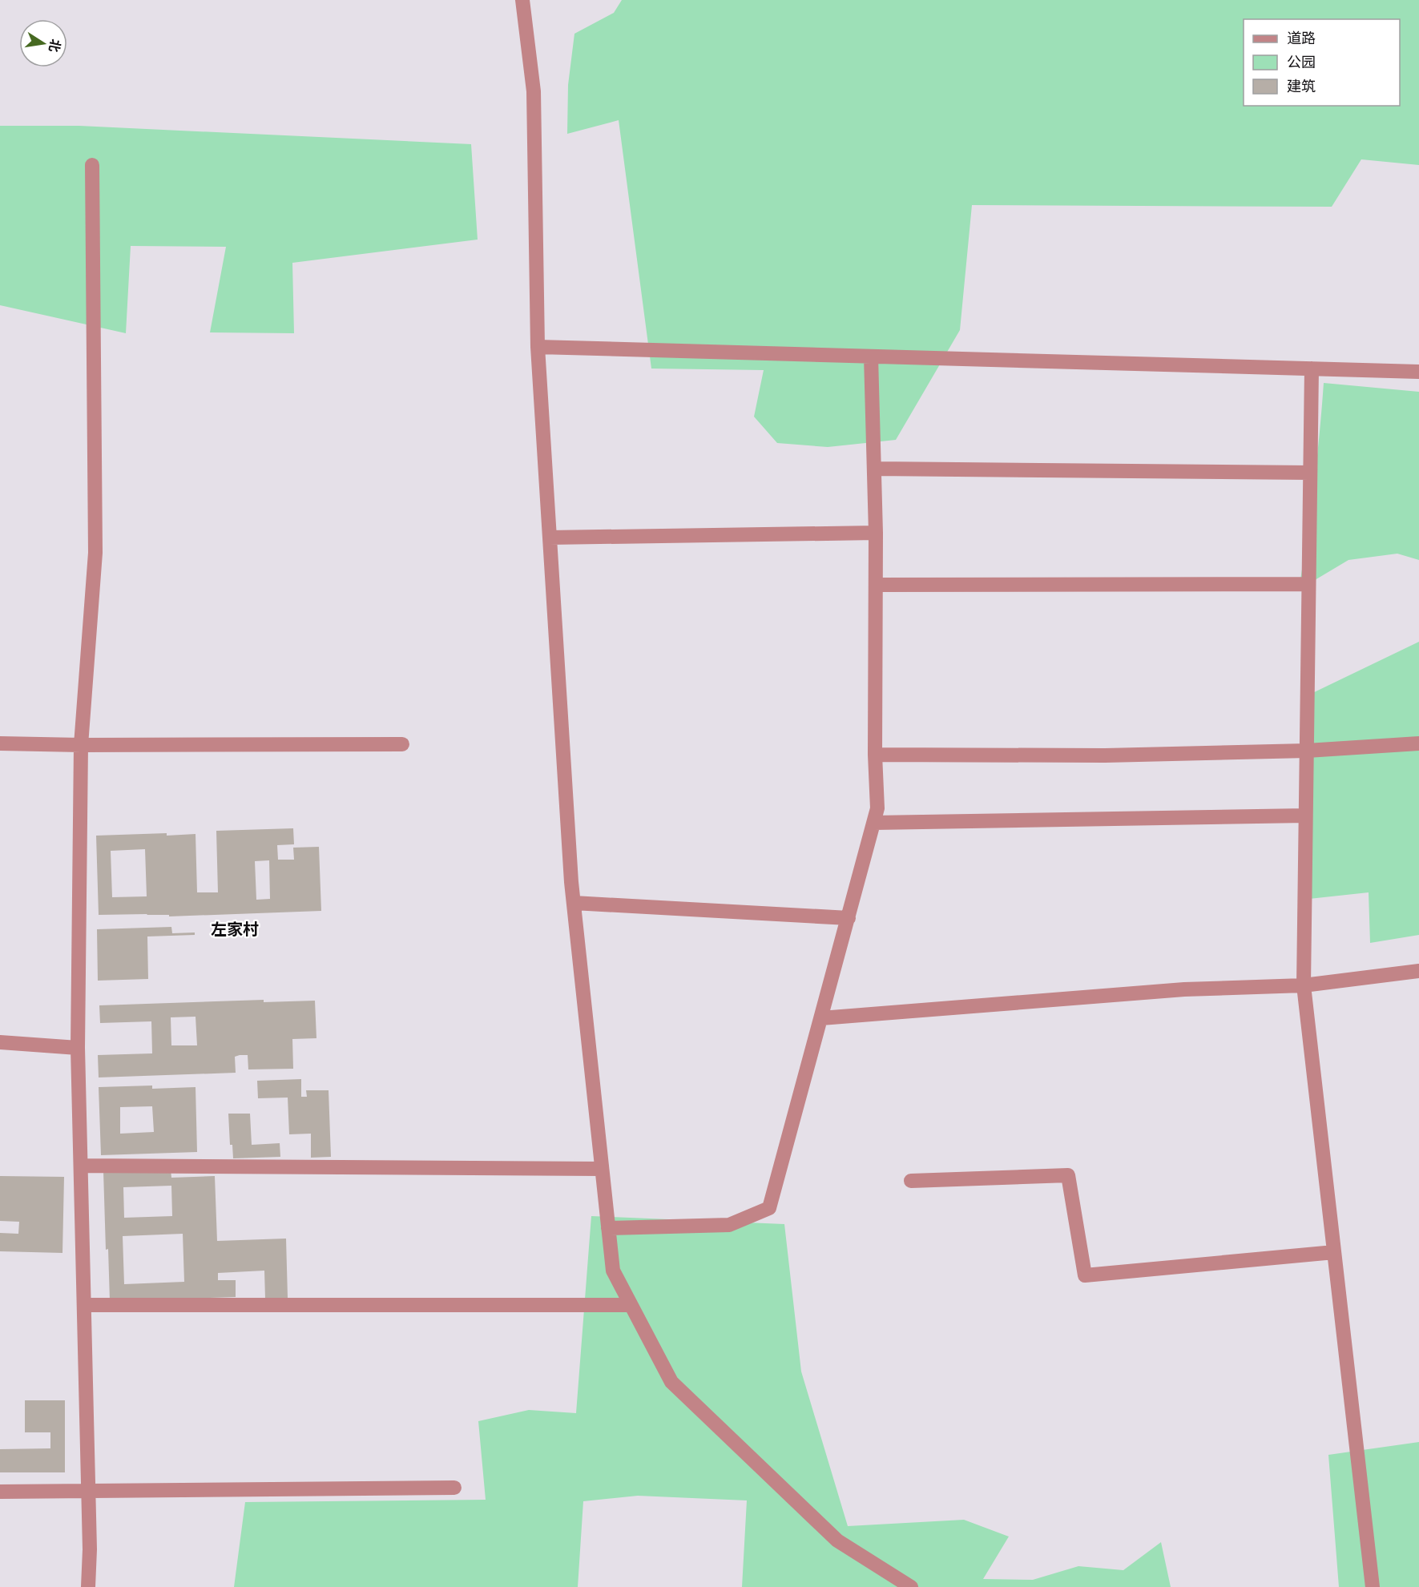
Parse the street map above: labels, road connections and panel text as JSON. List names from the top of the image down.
{
  "districts": ["左家村"],
  "legend": ["道路", "公园", "建筑"],
  "north": "right"
}
